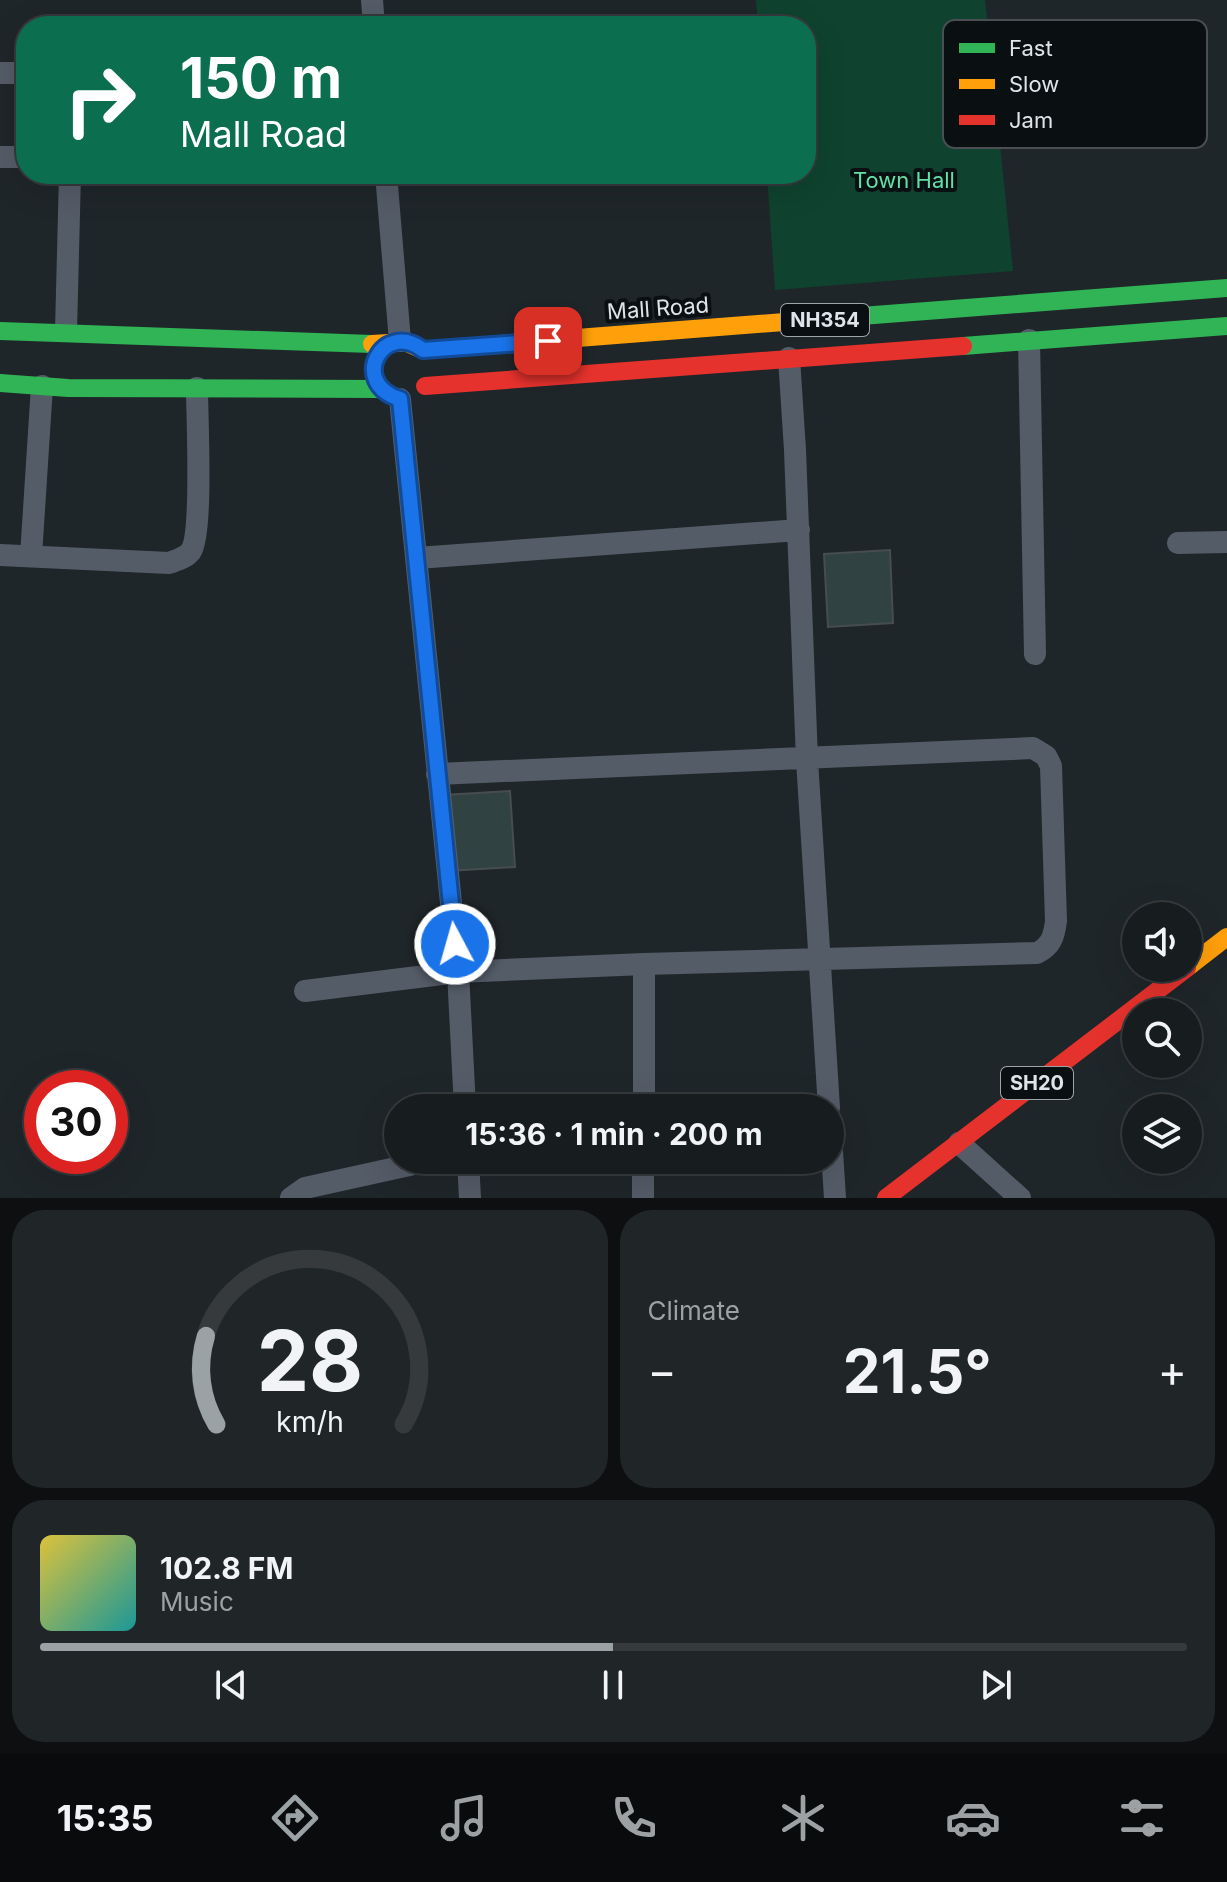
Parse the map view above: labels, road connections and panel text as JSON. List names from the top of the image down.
{
  "streets": {
    "main road": ["Mall Road", "NH354", "SH20"]
  },
  "crossings": [
    ["Mall Road", "NH354"]
  ],
  "parks": ["Town Hall"],
  "legend": ["Fast", "Slow", "Jam"],
  "page": {
    "turn": ["150 m", "Mall Road"],
    "limit": "30",
    "trip": "15:36 · 1 min · 200 m",
    "tile": "Climate",
    "heat": ["−", "21.5°", "+"],
    "song": ["102.8 FM", "Music"],
    "tabs": "15:35",
    "gauge": ["28", "km/h"]
  }
}
